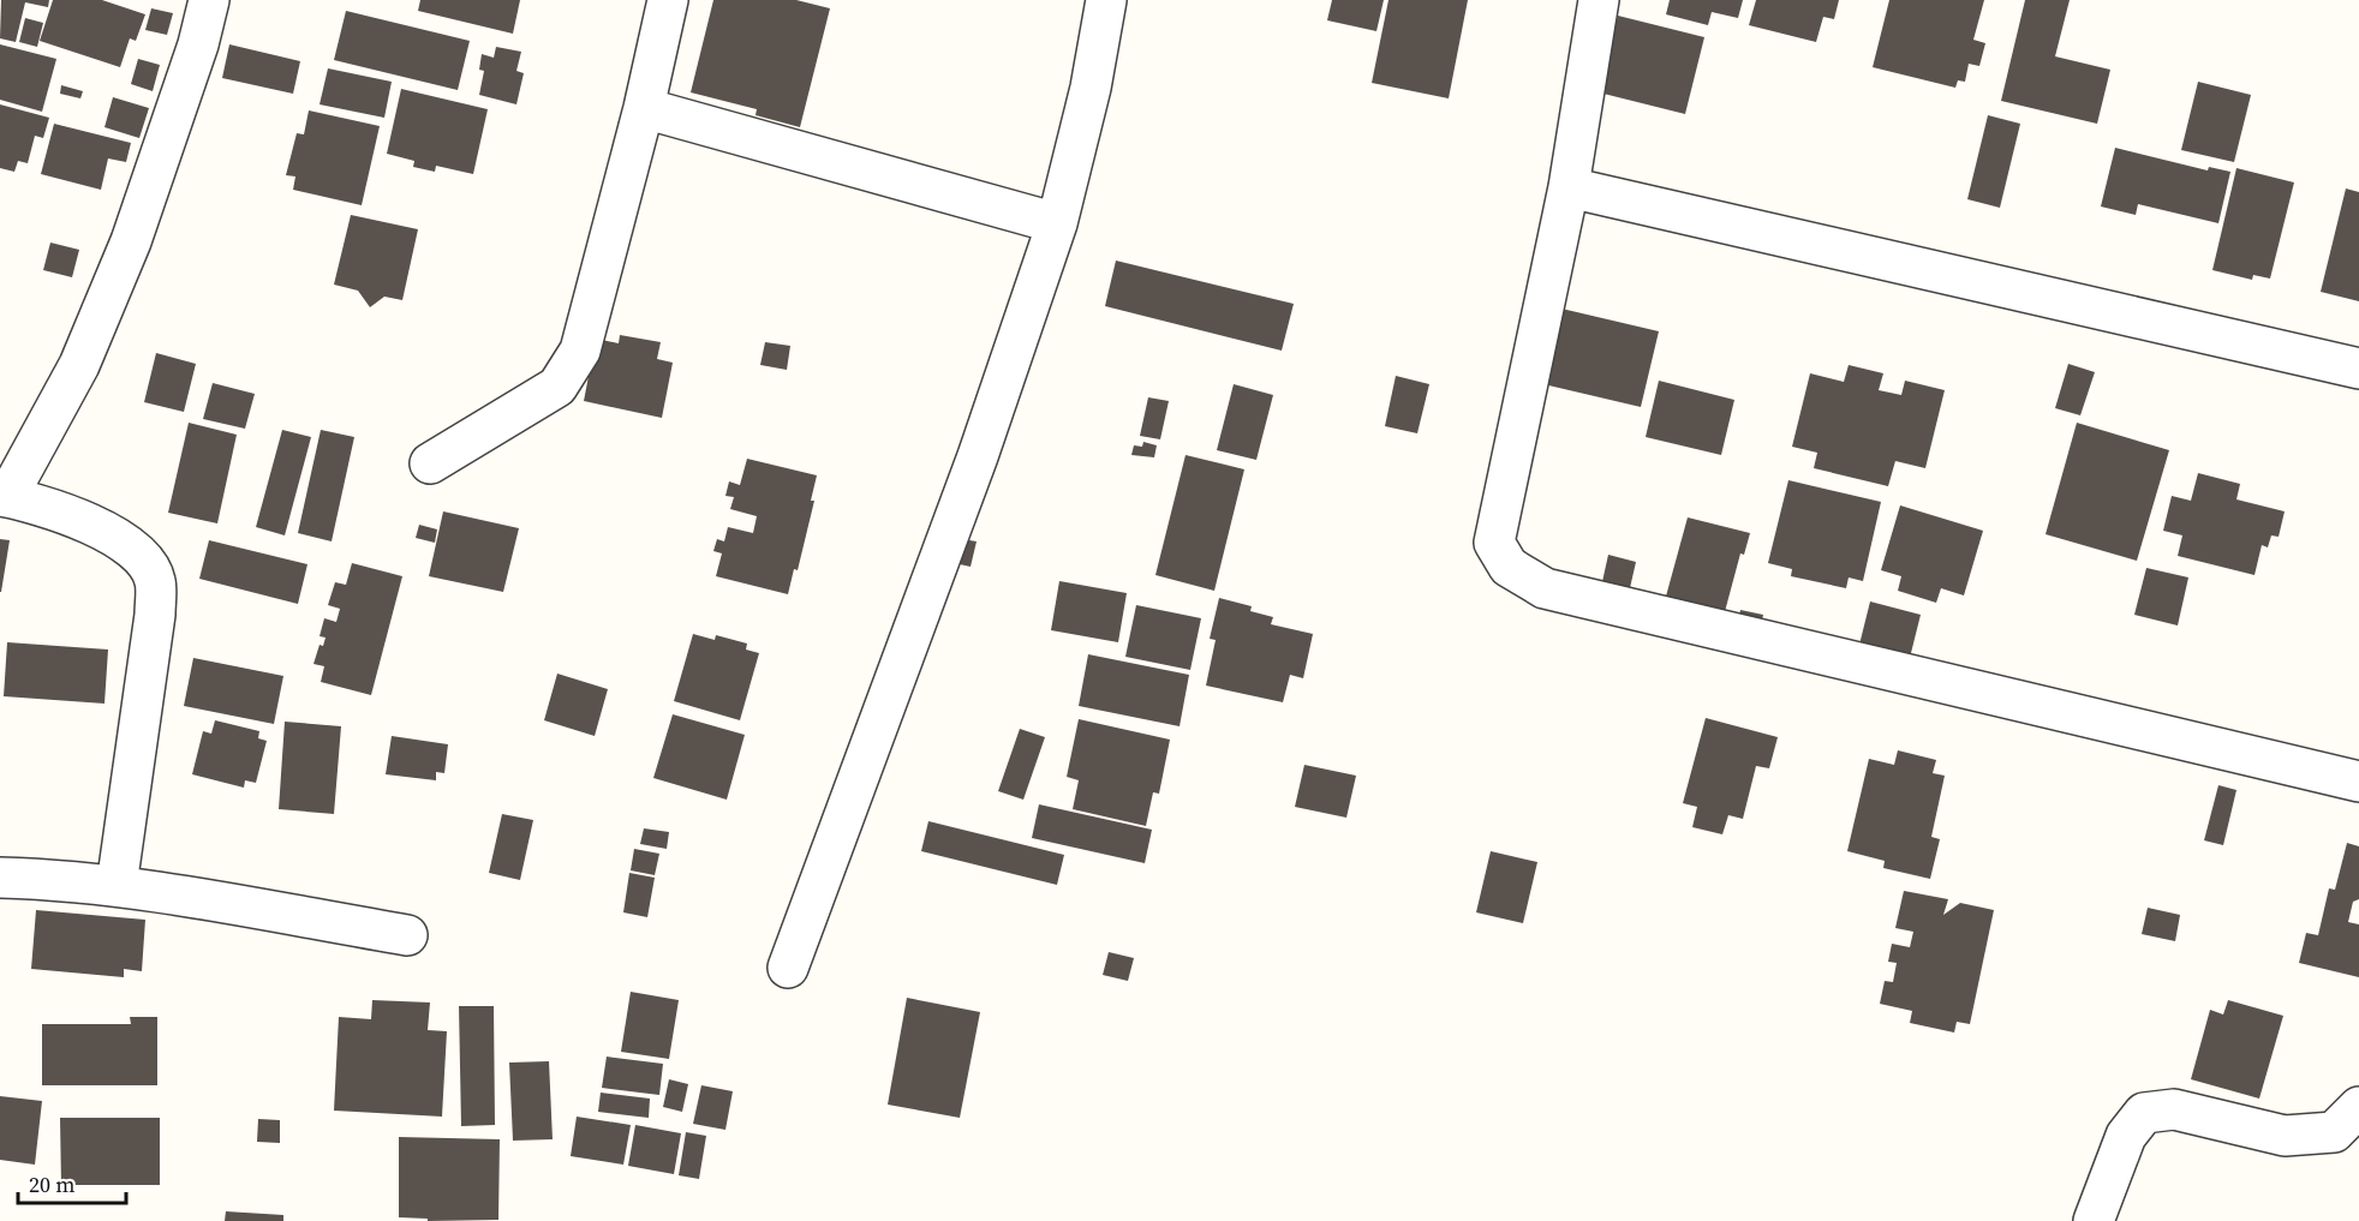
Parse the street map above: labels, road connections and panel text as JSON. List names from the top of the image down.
{
  "scale_bar": "20 m"
}
